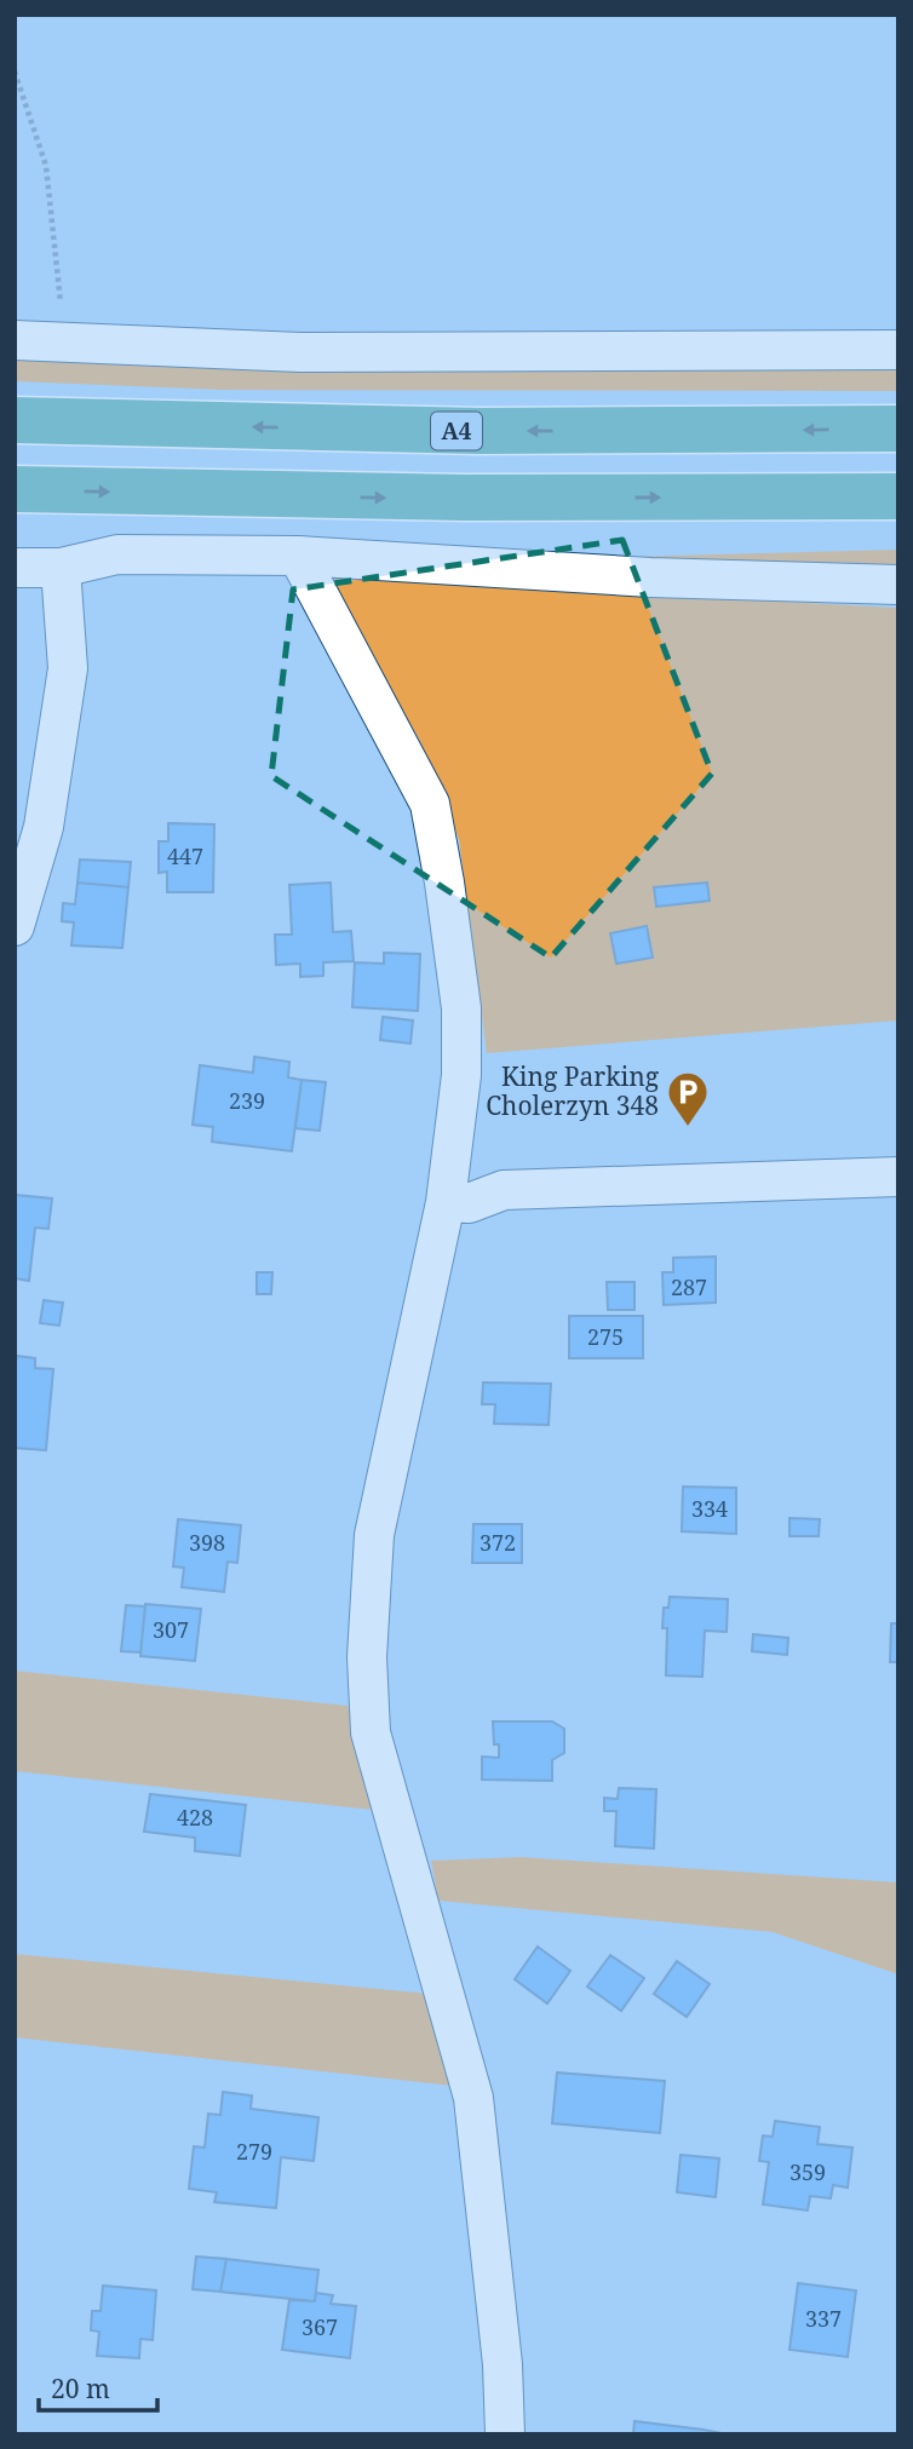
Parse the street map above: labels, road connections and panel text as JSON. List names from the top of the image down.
{
  "streets": {
    "highway": ["A4"]
  },
  "places": {
    "parking": ["King Parking Cholerzyn 348"]
  },
  "house_numbers": [
    "447",
    "239",
    "287",
    "275",
    "334",
    "398",
    "372",
    "307",
    "428",
    "279",
    "359",
    "337",
    "367"
  ],
  "scale_bar": "20 m"
}
